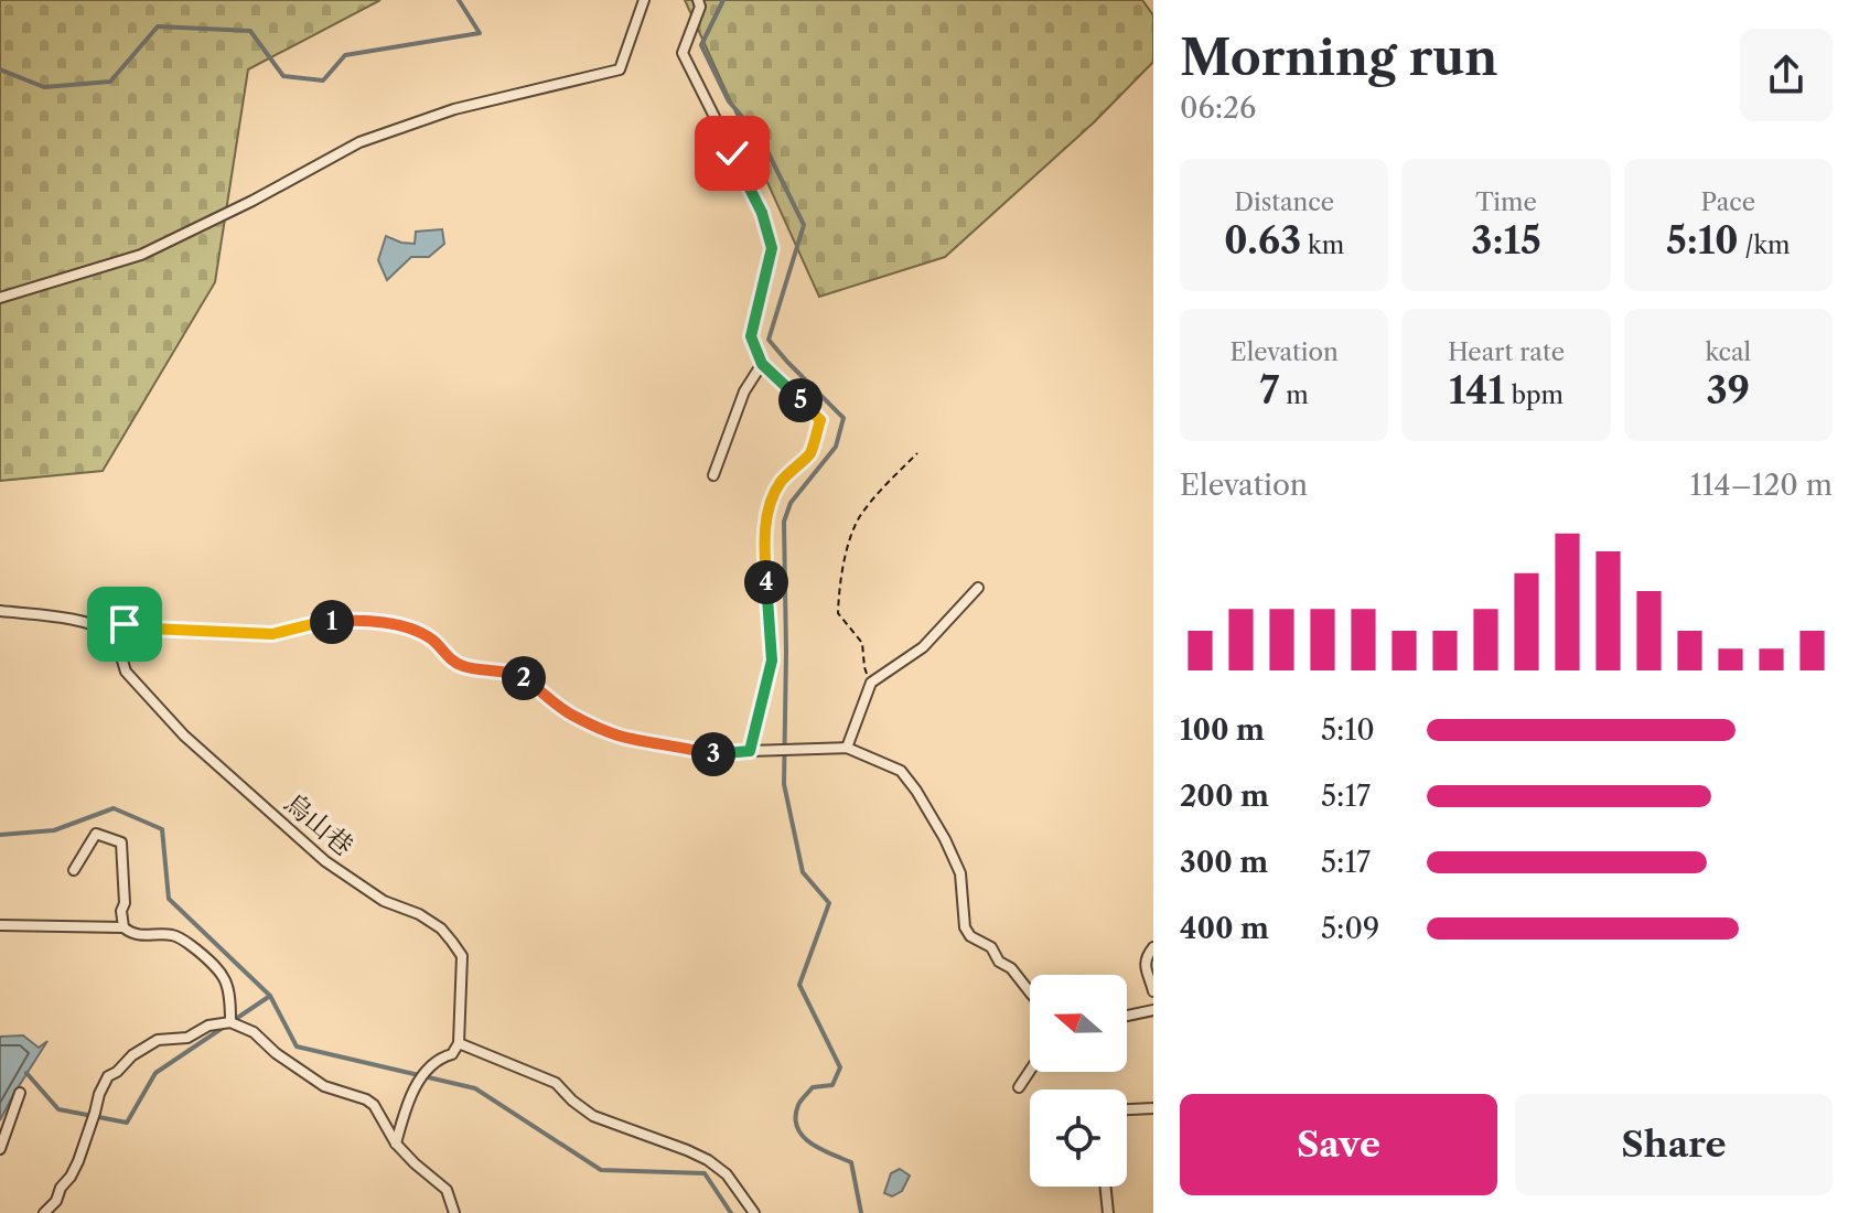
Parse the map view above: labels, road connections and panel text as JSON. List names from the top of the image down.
{
  "streets": {
    "lane": ["烏山巷"]
  },
  "north": "left",
  "page": {
    "heading": ["Morning run", "06:26"],
    "stats": [
      ["Distance", "0.63 km"],
      ["Time", "3:15"],
      ["Pace", "5:10 /km"],
      ["Elevation", "7 m"],
      ["Heart rate", "141 bpm"],
      ["kcal", "39"]
    ],
    "pins": [
      "5",
      "4",
      "1",
      "2",
      "3"
    ],
    "chart": ["Elevation", "114–120 m"],
    "list": [
      {
        "name": "100 m",
        "note": "5:10"
      },
      {
        "name": "200 m",
        "note": "5:17"
      },
      {
        "name": "300 m",
        "note": "5:17"
      },
      {
        "name": "400 m",
        "note": "5:09"
      }
    ],
    "buttons": ["Save", "Share"]
  }
}
